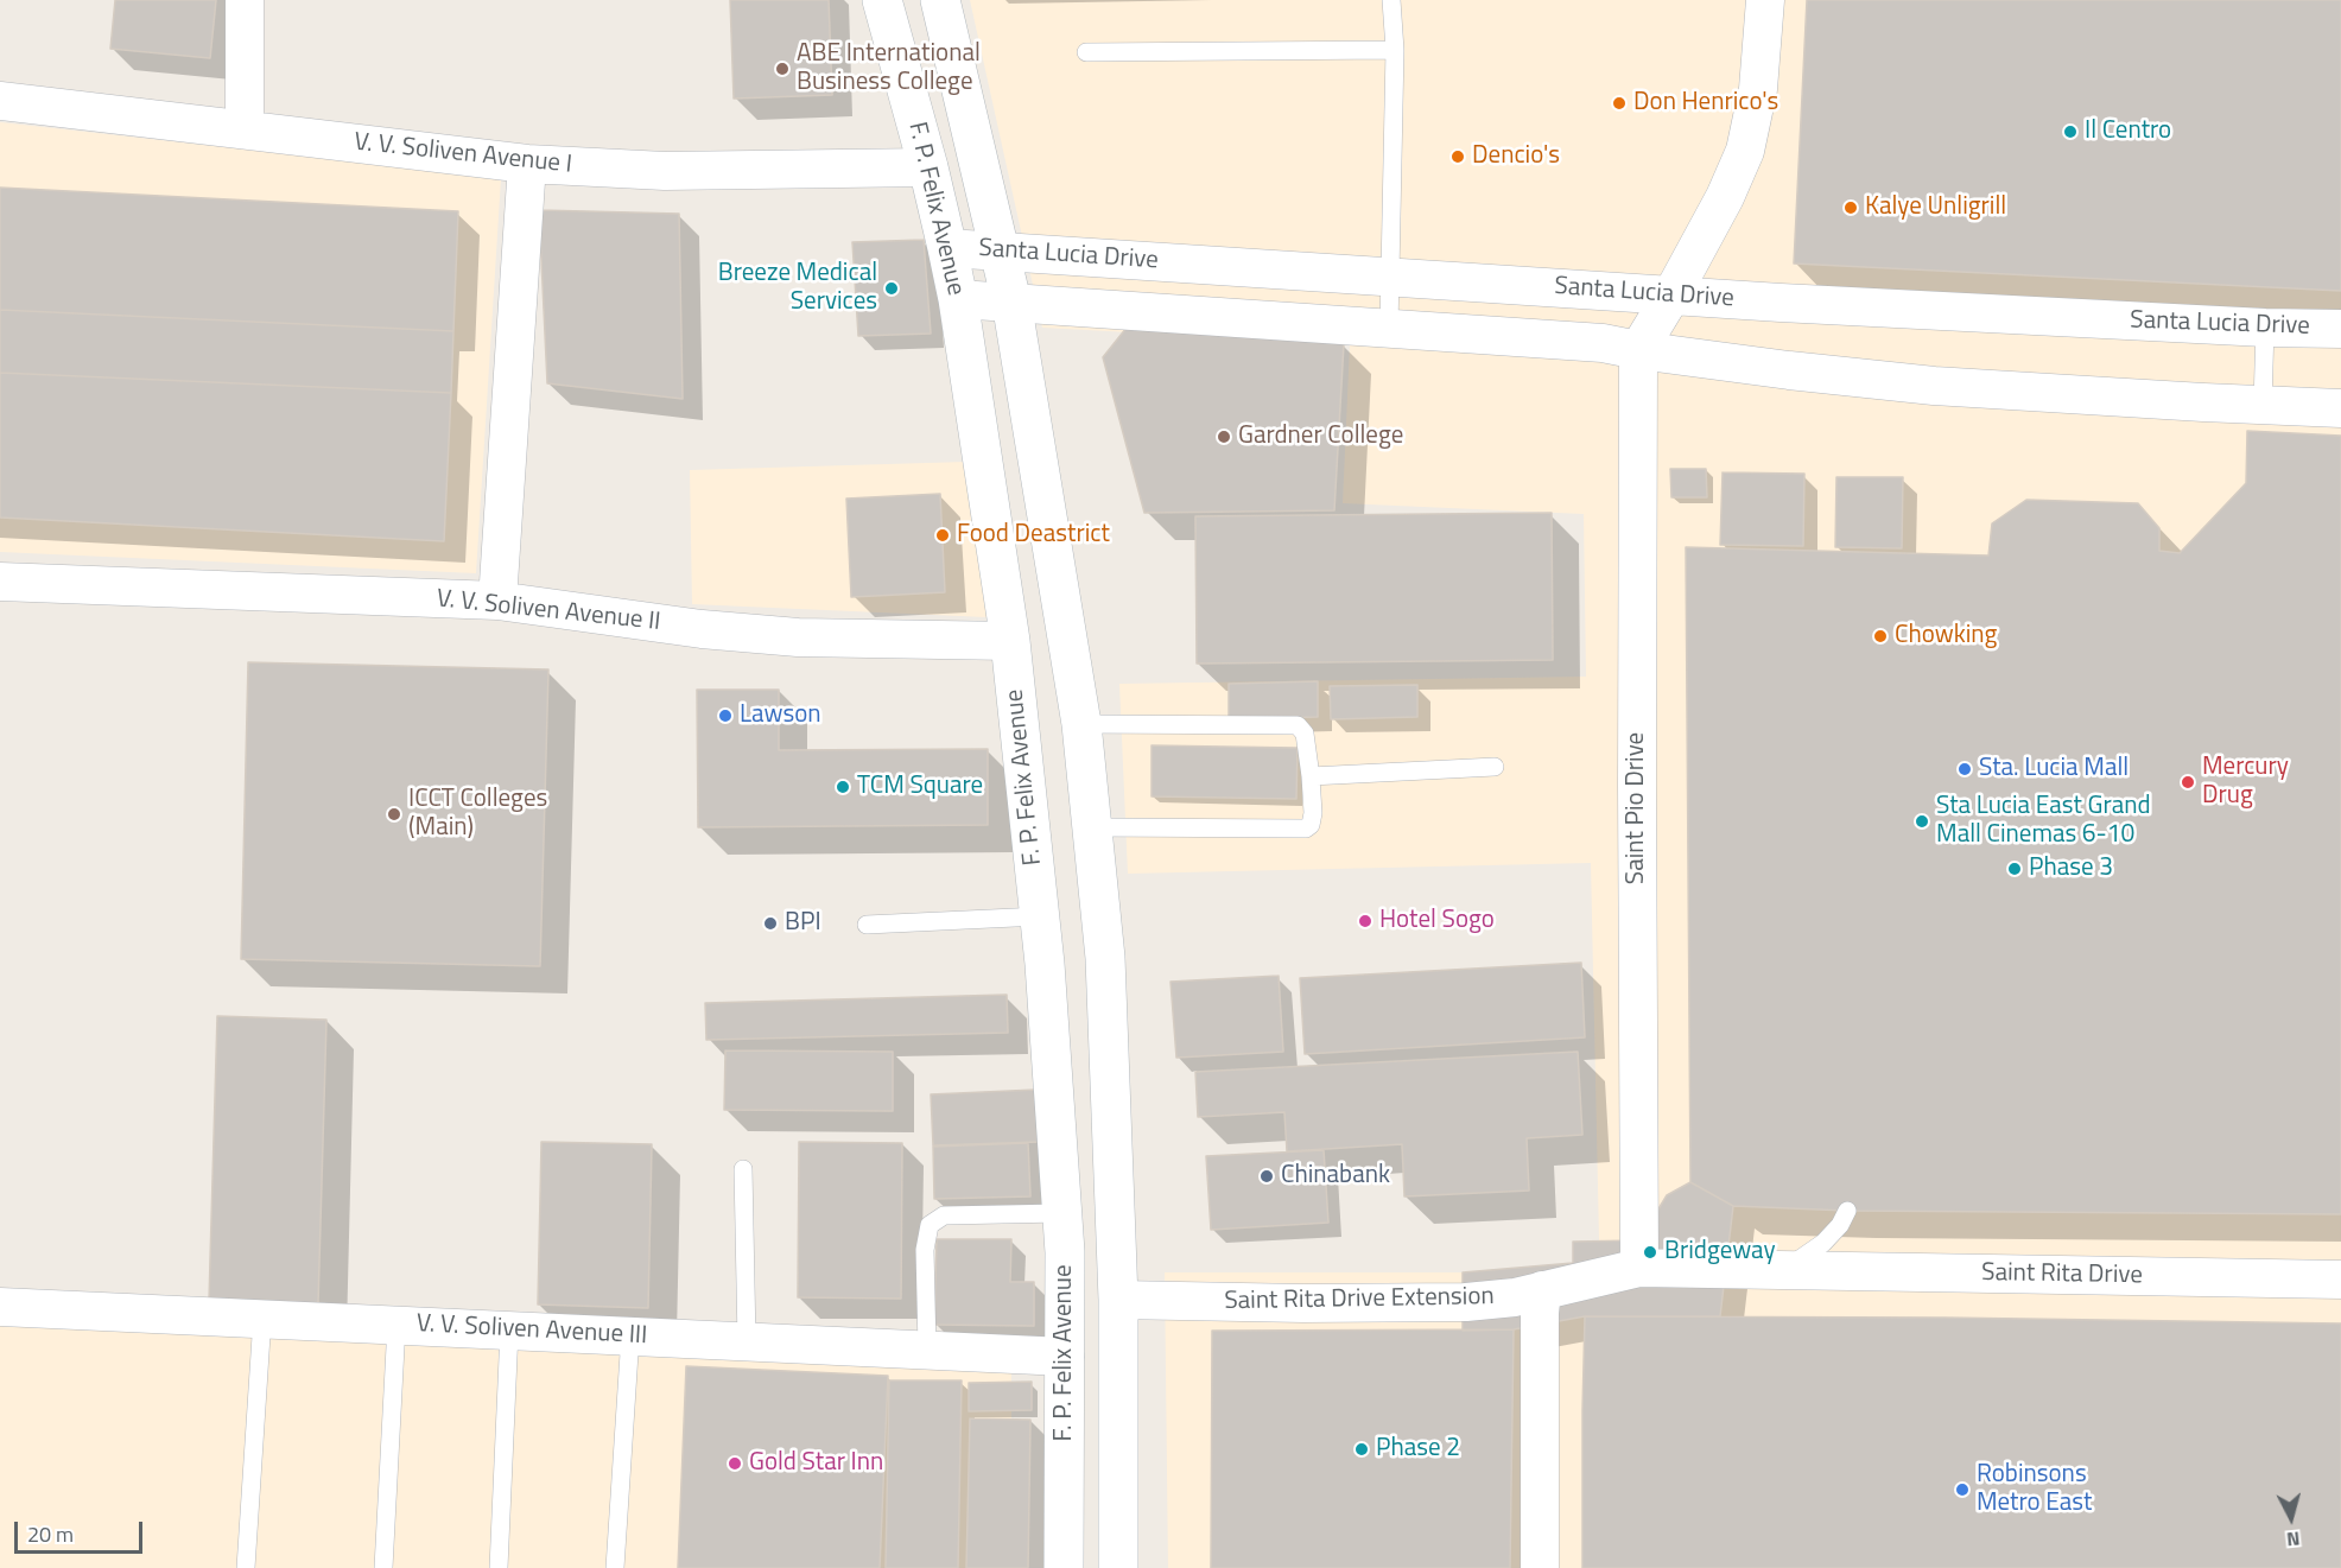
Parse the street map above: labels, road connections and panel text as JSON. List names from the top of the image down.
{
  "streets": {
    "main road": ["F. P. Felix Avenue"],
    "street": [
      "V. V. Soliven Avenue I",
      "Santa Lucia Drive",
      "V. V. Soliven Avenue II",
      "Saint Pio Drive",
      "Saint Rita Drive",
      "Saint Rita Drive Extension",
      "V. V. Soliven Avenue III"
    ]
  },
  "crossings": [
    ["V. V. Soliven Avenue I", "F. P. Felix Avenue"],
    ["F. P. Felix Avenue", "Santa Lucia Drive"],
    ["F. P. Felix Avenue", "V. V. Soliven Avenue II"],
    ["F. P. Felix Avenue", "V. V. Soliven Avenue III"],
    ["Santa Lucia Drive", "Saint Pio Drive"],
    ["Saint Pio Drive", "Saint Rita Drive"],
    ["Saint Pio Drive", "Saint Rita Drive Extension"],
    ["Saint Rita Drive", "Saint Rita Drive Extension"]
  ],
  "places": [
    "ABE International Business College",
    "Don Henrico's",
    "Il Centro",
    "Dencio's",
    "Kalye Unligrill",
    "Breeze Medical Services",
    "Gardner College",
    "Food Deastrict",
    "Chowking",
    "Lawson",
    "Sta. Lucia Mall",
    "Mercury Drug",
    "TCM Square",
    "ICCT Colleges (Main)",
    "Sta Lucia East Grand Mall Cinemas 6-10",
    "Phase 3",
    "Hotel Sogo",
    "BPI",
    "Chinabank",
    "Bridgeway",
    "Phase 2",
    "Gold Star Inn",
    "Robinsons Metro East"
  ],
  "scale_bar": "20 m",
  "north": "bottom"
}
